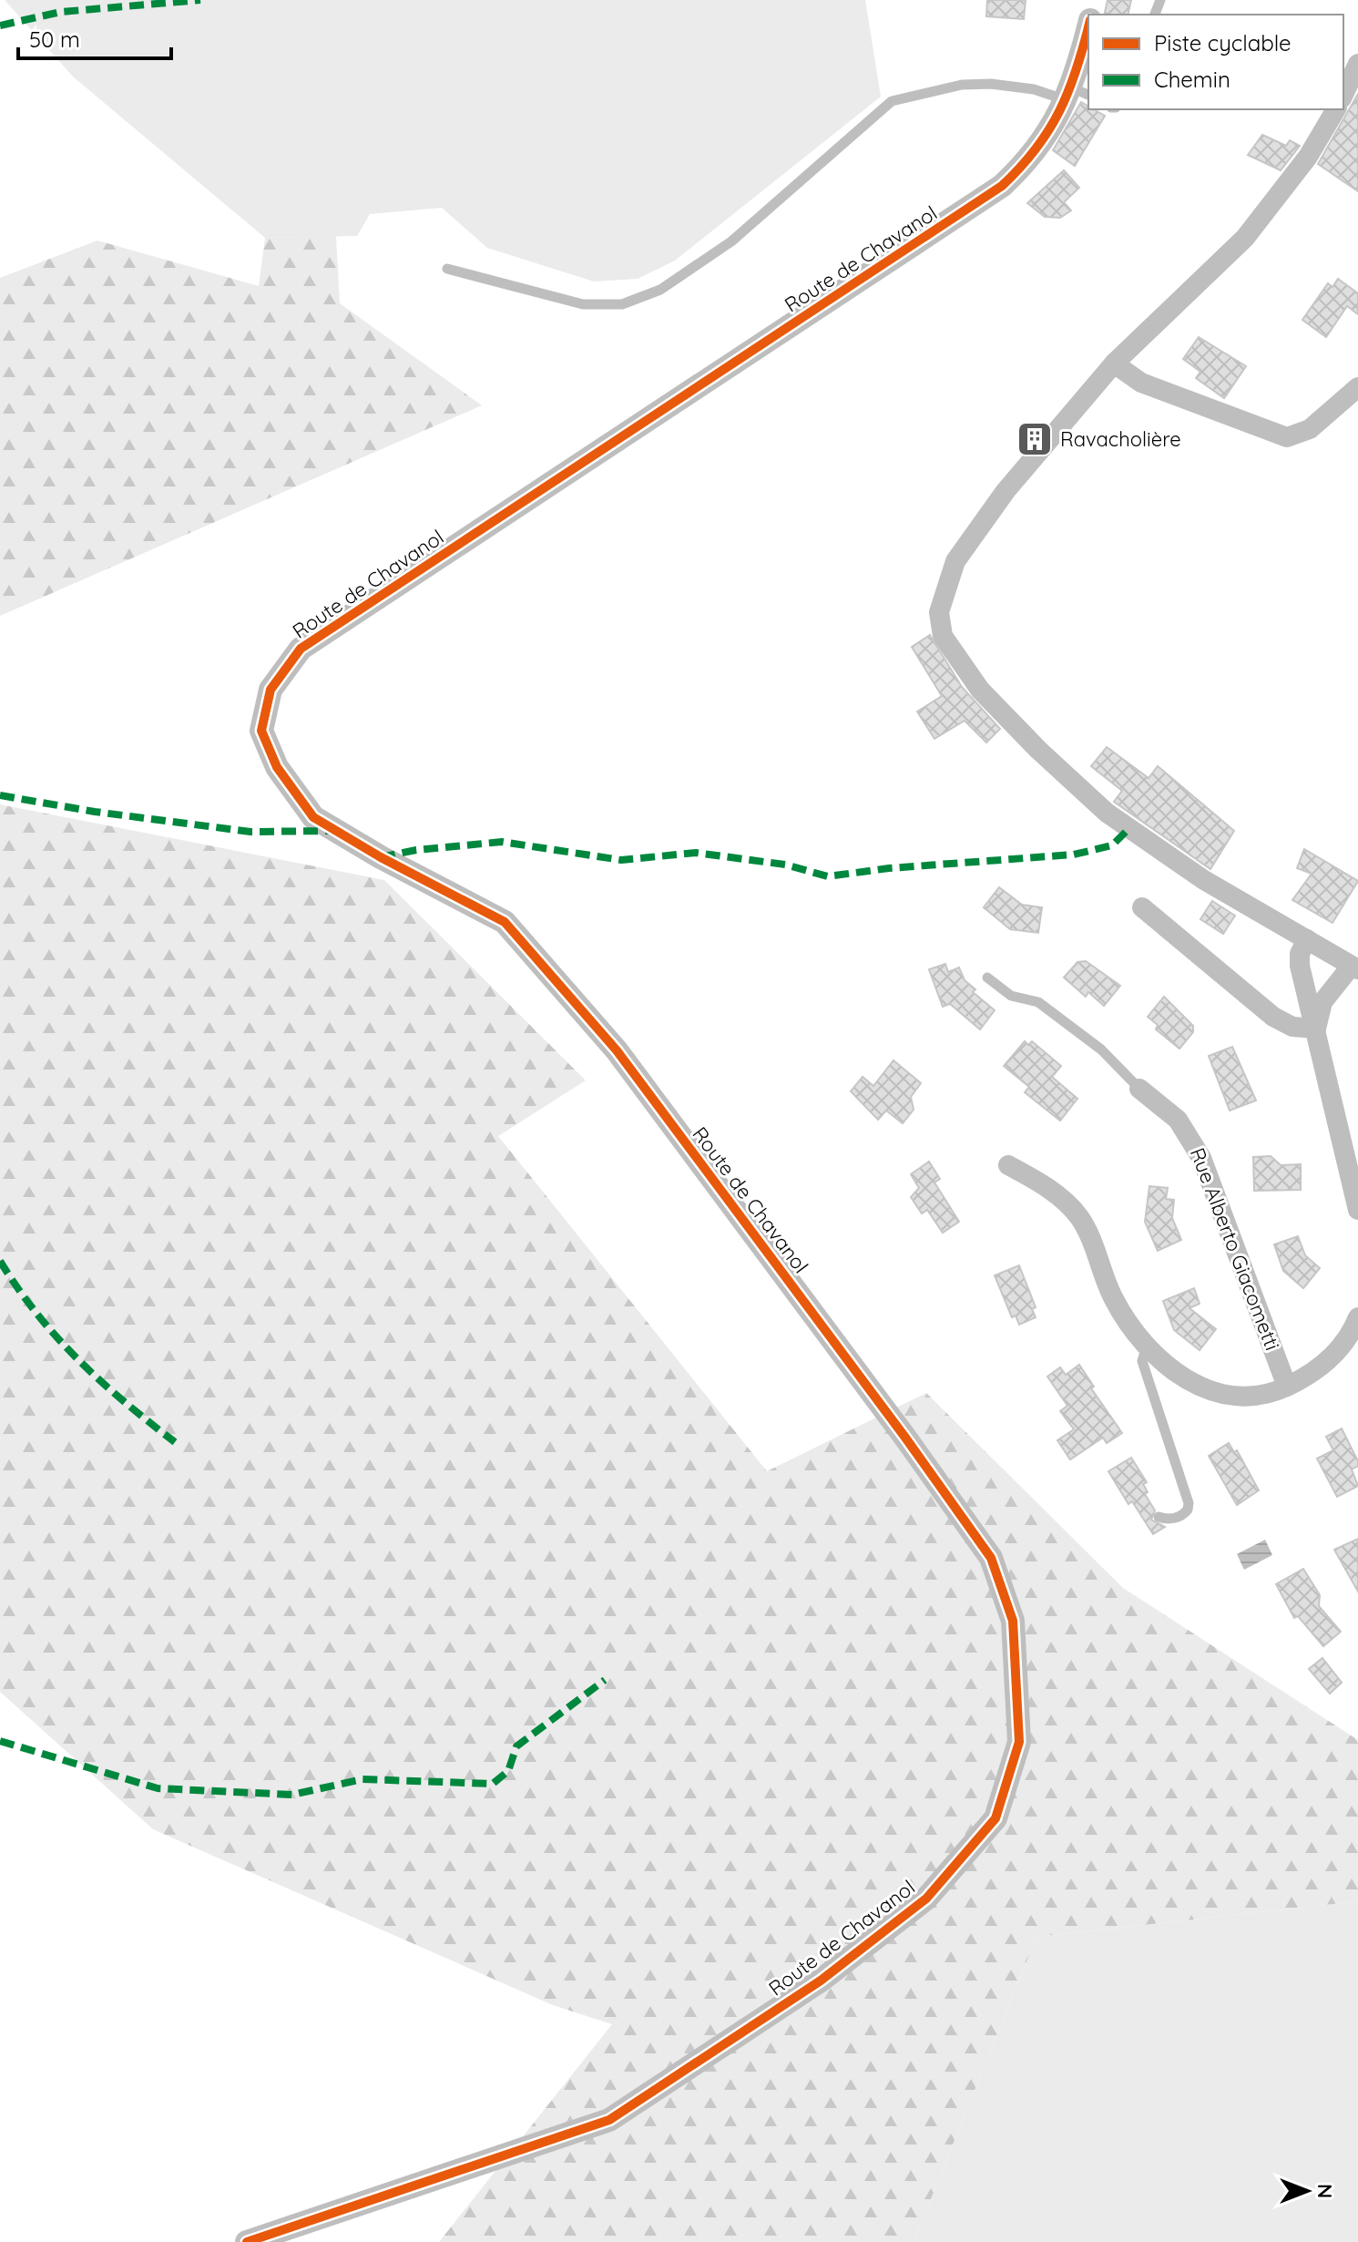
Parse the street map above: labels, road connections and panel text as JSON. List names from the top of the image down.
{
  "streets": {
    "street": ["Route de Chavanol", "Rue Alberto Giacometti"]
  },
  "places": {
    "building": ["Ravacholière"]
  },
  "legend": ["Piste cyclable", "Chemin"],
  "scale_bar": "50 m",
  "north": "right"
}
